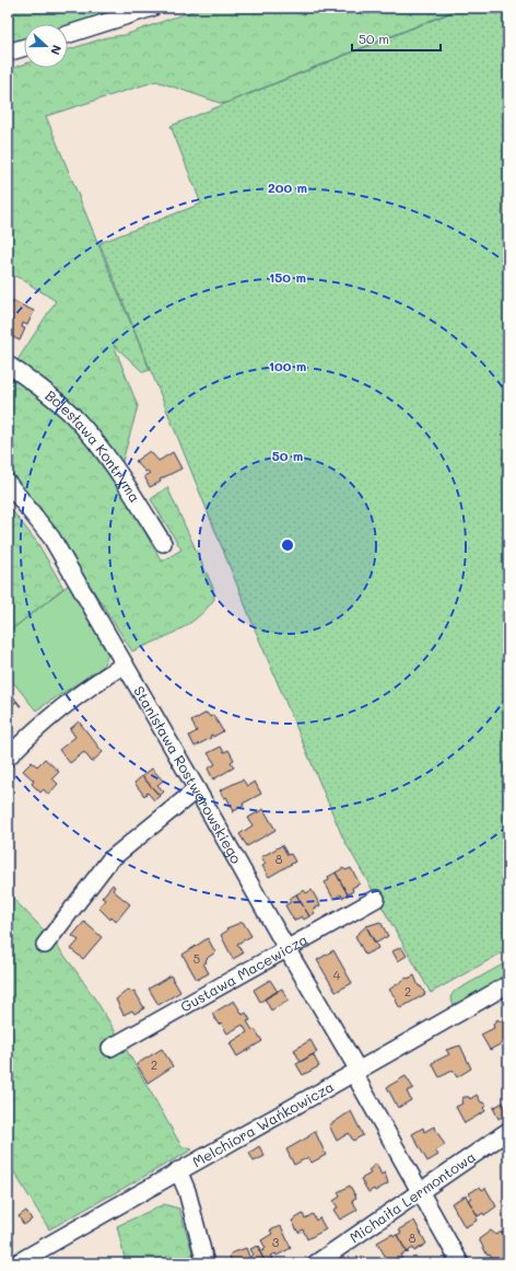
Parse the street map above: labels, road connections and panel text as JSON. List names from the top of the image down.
{
  "streets": {
    "street": [
      "Bolesława Kontryma",
      "Stanisława Rostworowskiego",
      "Gustawa Macewicza",
      "Melchiora Wańkowicza",
      "Michaiła Lermontowa"
    ]
  },
  "crossings": [
    ["Stanisława Rostworowskiego", "Gustawa Macewicza"],
    ["Stanisława Rostworowskiego", "Melchiora Wańkowicza"],
    ["Stanisława Rostworowskiego", "Michaiła Lermontowa"]
  ],
  "house_numbers": [
    "8",
    "5",
    "4",
    "2",
    "2",
    "8",
    "3"
  ],
  "scale_bar": "50 m",
  "north": "right",
  "rings": [
    "200 m",
    "150 m",
    "100 m",
    "50 m"
  ]
}
